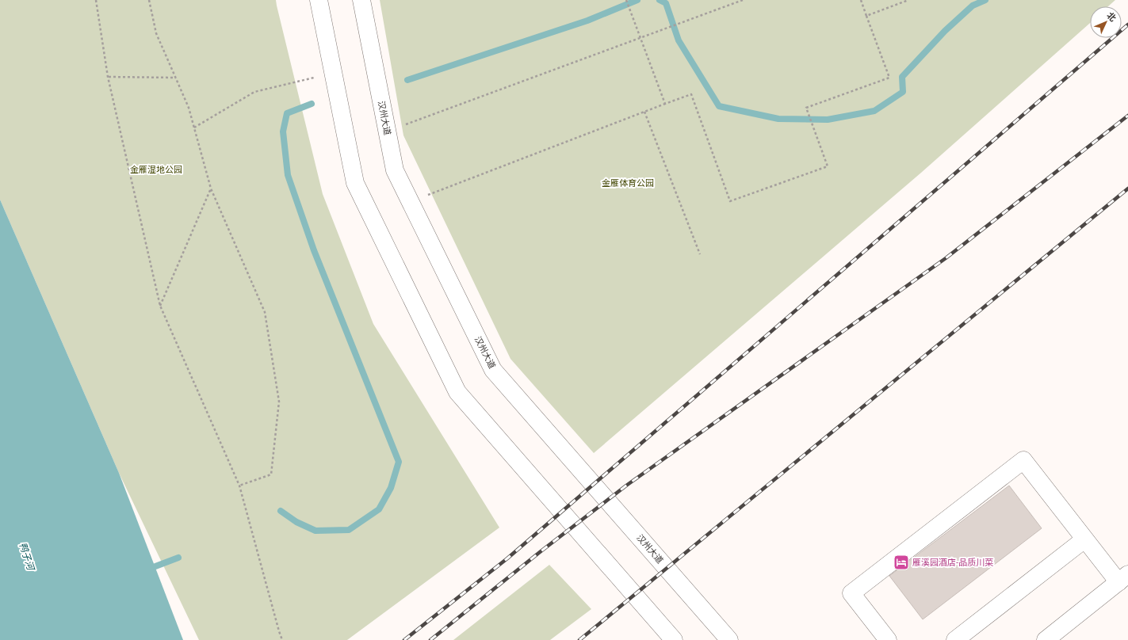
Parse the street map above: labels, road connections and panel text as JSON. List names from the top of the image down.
{
  "streets": {
    "main road": ["汉州大道"]
  },
  "water": ["鸭子河"],
  "parks": ["金雁湿地公园", "金雁体育公园"],
  "places": {
    "hotel": ["雁溪园酒店-品质川菜"]
  },
  "north": "top right"
}
